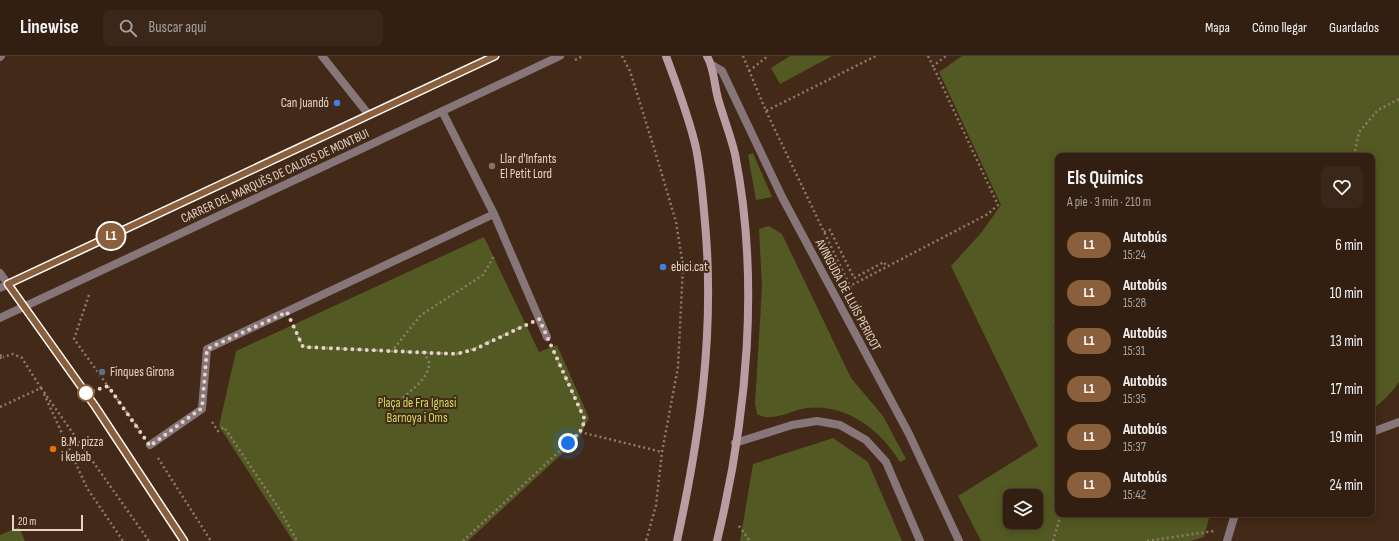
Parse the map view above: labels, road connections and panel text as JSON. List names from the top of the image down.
{
  "streets": {
    "street": ["CARRER DEL MARQUÈS DE CALDES DE MONTBUI", "AVINGUDA DE LLUÍS PERICOT"]
  },
  "parks": ["Plaça de Fra Ignasi Barnoya i Oms"],
  "places": [
    "Can Juandó",
    "Llar d'Infants El Petit Lord",
    "ebici.cat",
    "Finques Girona",
    "B.M. pizza i kebab"
  ],
  "lines": ["bus line L1"],
  "scale_bar": "20 m",
  "page": {
    "header": "Linewise",
    "search": "Buscar aquí",
    "nav": ["Mapa", "Cómo llegar", "Guardados"],
    "on_map": "L1",
    "heading": ["Els Quimics", "A pie · 3 min · 210 m"],
    "list": [
      {
        "mark": "L1",
        "name": "Autobús",
        "note": "15:24",
        "value": "6 min"
      },
      {
        "mark": "L1",
        "name": "Autobús",
        "note": "15:28",
        "value": "10 min"
      },
      {
        "mark": "L1",
        "name": "Autobús",
        "note": "15:31",
        "value": "13 min"
      },
      {
        "mark": "L1",
        "name": "Autobús",
        "note": "15:35",
        "value": "17 min"
      },
      {
        "mark": "L1",
        "name": "Autobús",
        "note": "15:37",
        "value": "19 min"
      },
      {
        "mark": "L1",
        "name": "Autobús",
        "note": "15:42",
        "value": "24 min"
      }
    ],
    "scale": "20 m"
  }
}
